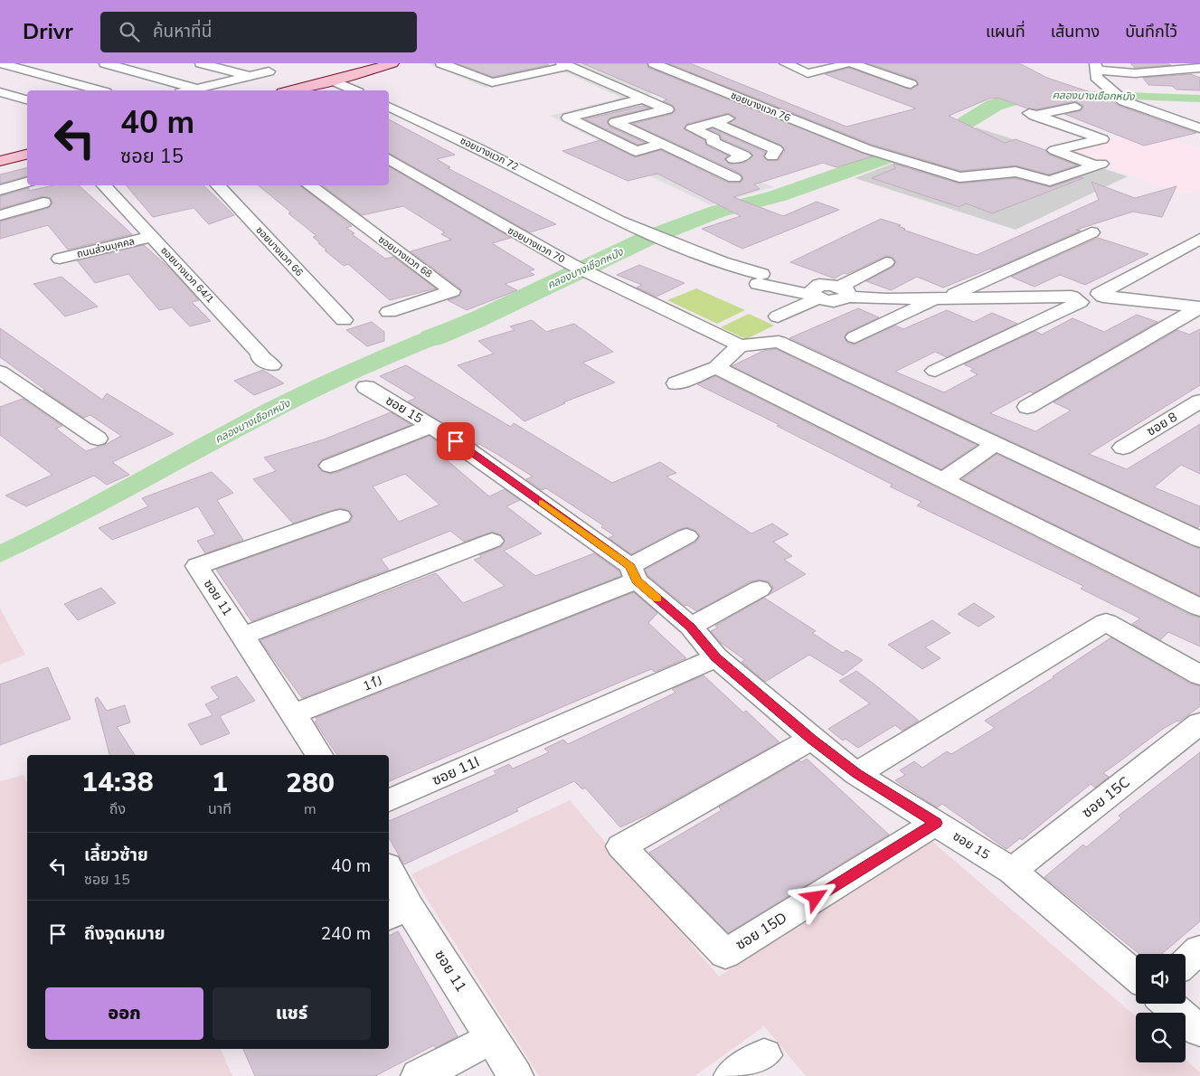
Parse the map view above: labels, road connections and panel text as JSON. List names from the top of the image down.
{
  "streets": {
    "street": [
      "ซอยบางแวก 76",
      "ซอยบางแวก 72",
      "ซอยบางแวก 70",
      "ถนนส่วนบุคคล",
      "ซอยบางแวก 66",
      "ซอยบางแวก 68",
      "ซอยบางแวก 64/1",
      "ซอย 15",
      "ซอย 8",
      "ซอย 11",
      "11๋J",
      "ซอย 11I",
      "ซอย 15C",
      "ซอย 15D"
    ]
  },
  "crossings": [
    ["ถนนส่วนบุคคล", "ซอยบางแวก 64/1"],
    ["ซอย 15", "11๋J"],
    ["ซอย 15", "ซอย 11I"],
    ["ซอย 15", "ซอย 15C"],
    ["ซอย 15", "ซอย 15D"],
    ["ซอย 11", "11๋J"]
  ],
  "water": ["คลองบางเชือกหนัง"],
  "page": {
    "header": "Drivr",
    "search": "ค้นหาที่นี่",
    "nav": ["แผนที่", "เส้นทาง", "บันทึกไว้"],
    "turn": ["40 m", "ซอย 15"],
    "eta": [
      "14:38",
      "ถึง",
      "1",
      "นาที",
      "280",
      "m"
    ],
    "list": [
      {
        "name": "เลี้ยวซ้าย",
        "note": "ซอย 15",
        "value": "40 m"
      },
      {
        "name": "ถึงจุดหมาย",
        "value": "240 m"
      }
    ],
    "buttons": ["ออก", "แชร์"]
  }
}
